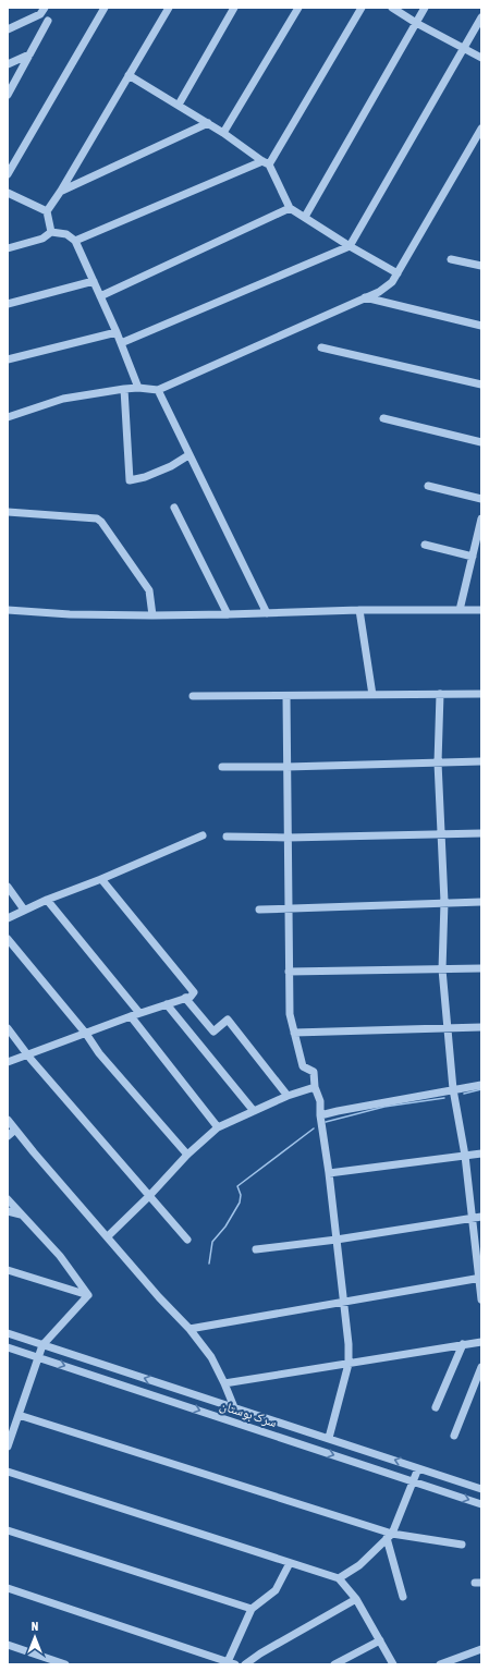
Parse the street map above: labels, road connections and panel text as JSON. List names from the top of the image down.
{
  "streets": {
    "street": ["سرک بوستان"]
  },
  "north": "top"
}
